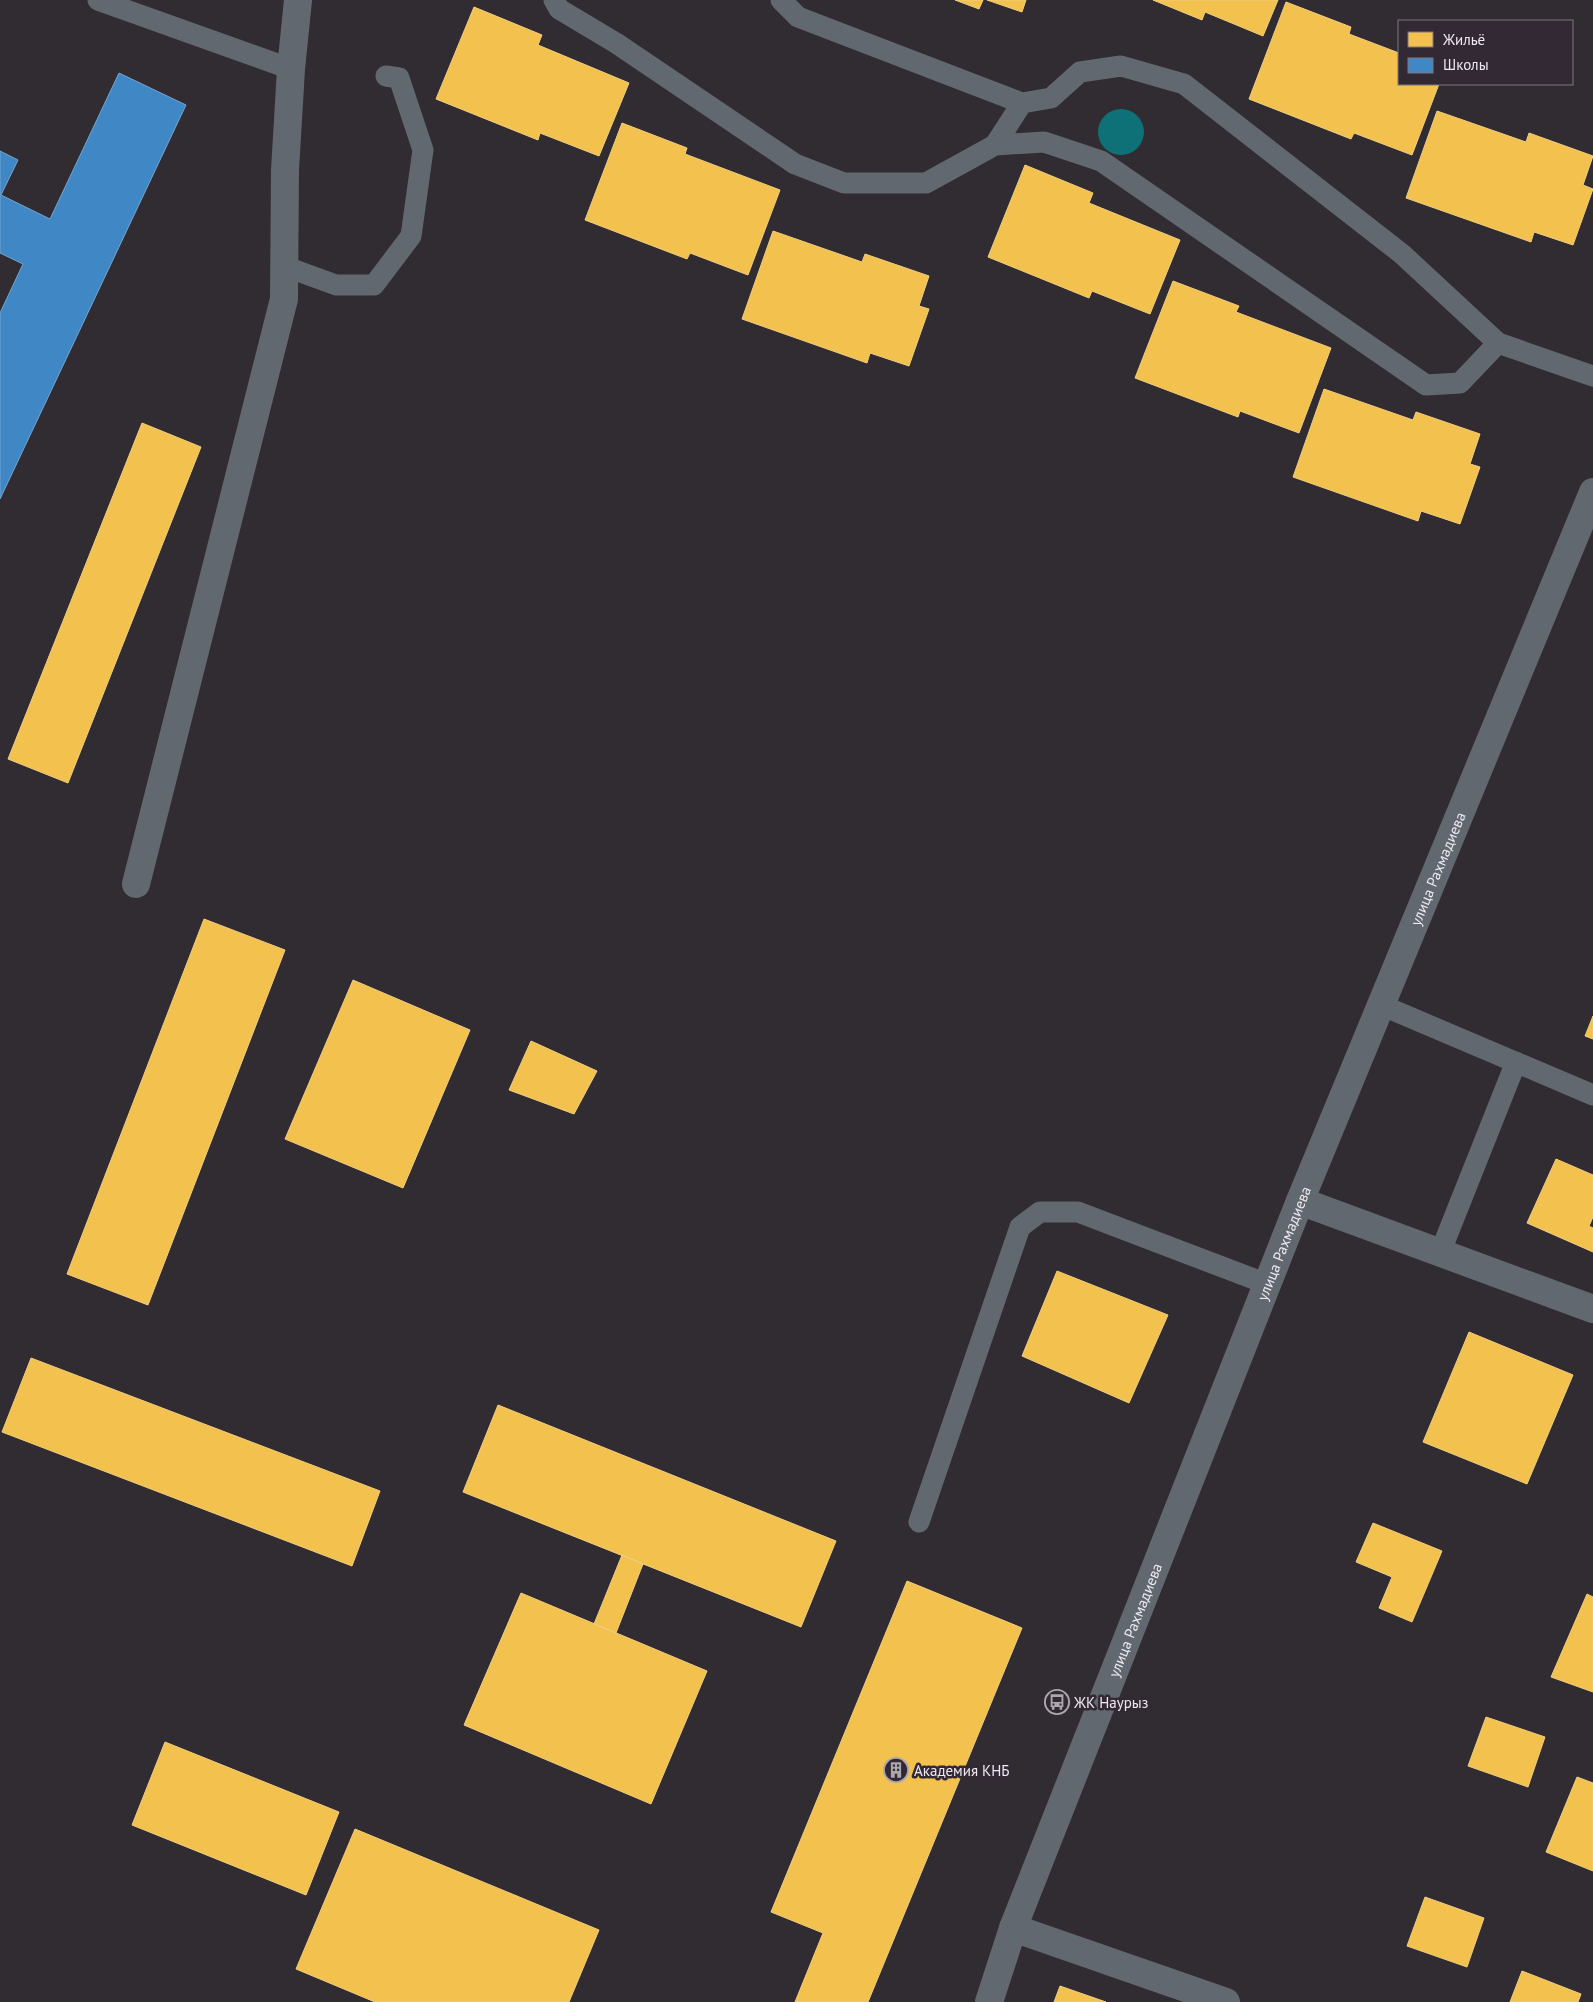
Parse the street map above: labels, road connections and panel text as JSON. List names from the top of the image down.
{
  "streets": {
    "street": ["улица Рахмадиева"]
  },
  "places": {
    "bus stop": ["ЖК Наурыз"],
    "building": ["Академия КНБ"]
  },
  "legend": ["Жильё", "Школы"]
}
